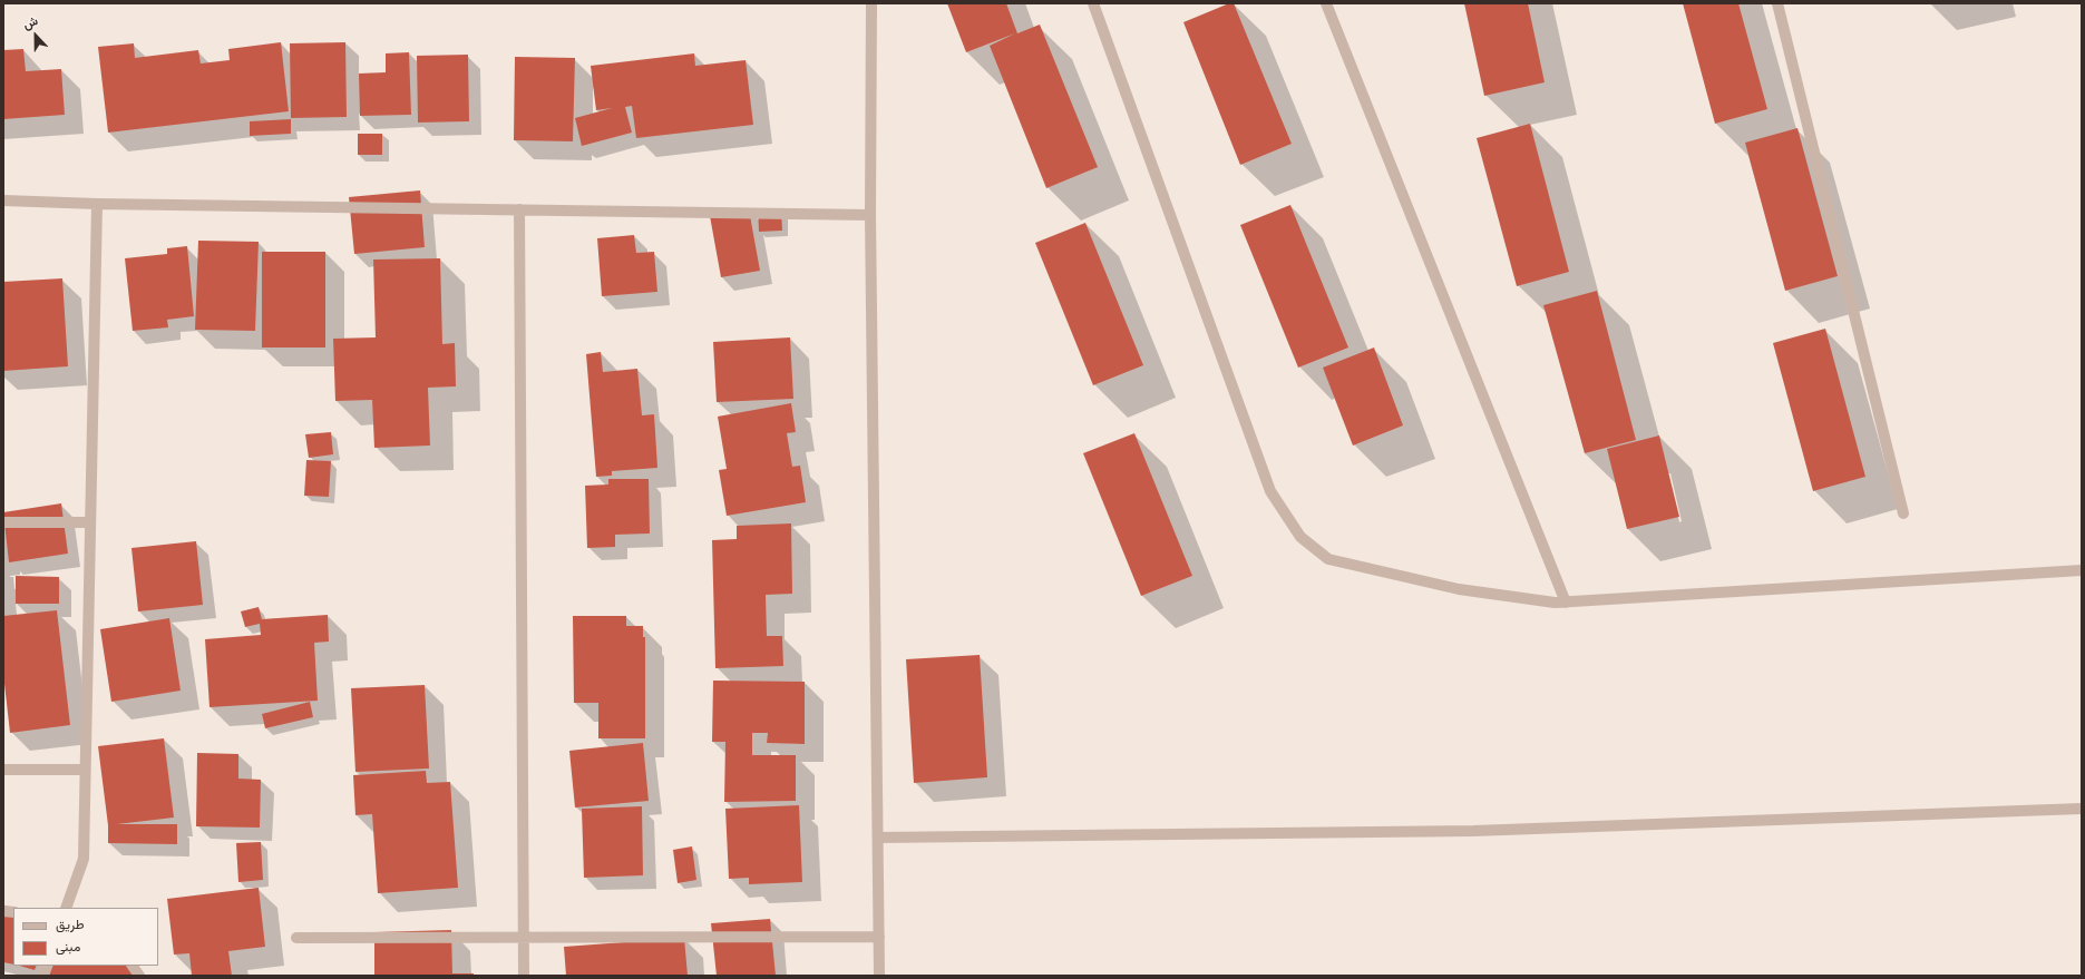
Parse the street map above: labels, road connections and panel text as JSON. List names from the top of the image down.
{
  "legend": ["طريق", "مبنى"],
  "north": "top"
}
